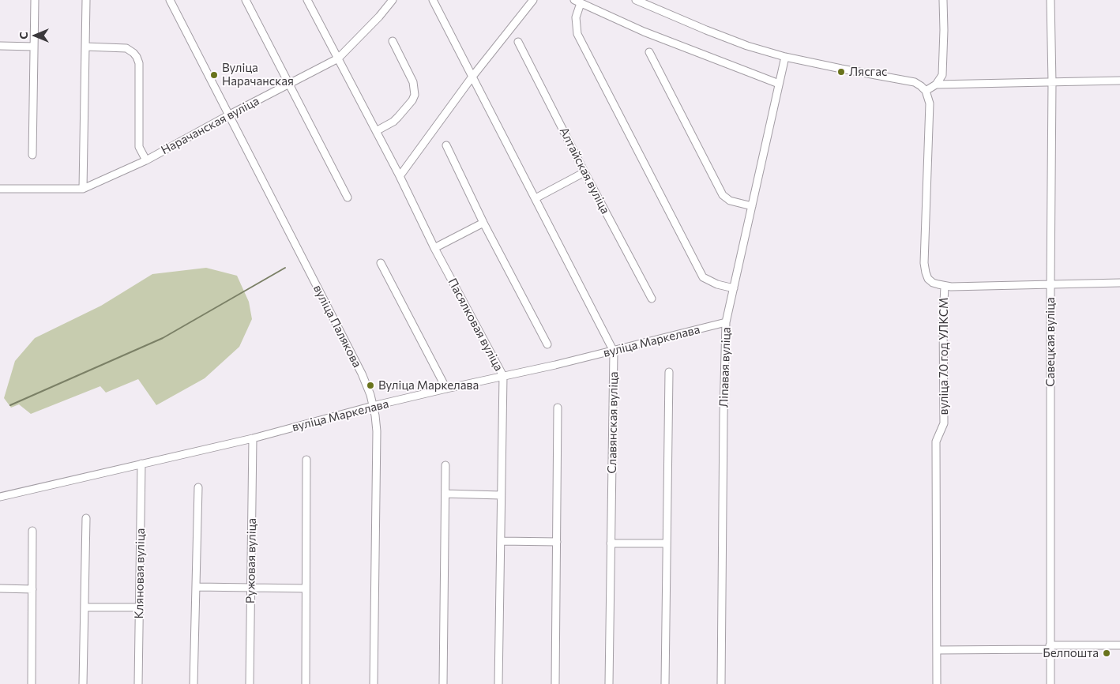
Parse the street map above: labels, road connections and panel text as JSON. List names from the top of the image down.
{
  "streets": {
    "street": [
      "Нарачанская вуліца",
      "Алтайская вуліца",
      "Пасялковая вуліца",
      "вуліца Палякова",
      "вуліца Маркелава",
      "Савецкая вуліца",
      "вуліца 70 год УЛКСМ",
      "Ліпавая вуліца",
      "Славянская вуліца",
      "Ружовая вуліца",
      "Кляновая вуліца"
    ]
  },
  "crossings": [
    ["Нарачанская вуліца", "Пасялковая вуліца"],
    ["Нарачанская вуліца", "вуліца Палякова"],
    ["Пасялковая вуліца", "вуліца Маркелава"],
    ["вуліца Палякова", "вуліца Маркелава"],
    ["вуліца Маркелава", "Ліпавая вуліца"],
    ["вуліца Маркелава", "Славянская вуліца"],
    ["вуліца Маркелава", "Ружовая вуліца"],
    ["вуліца Маркелава", "Кляновая вуліца"]
  ],
  "places": [
    "Лясгас",
    "Вуліца Нарачанская",
    "Вуліца Маркелава",
    "Белпошта"
  ],
  "north": "left"
}
